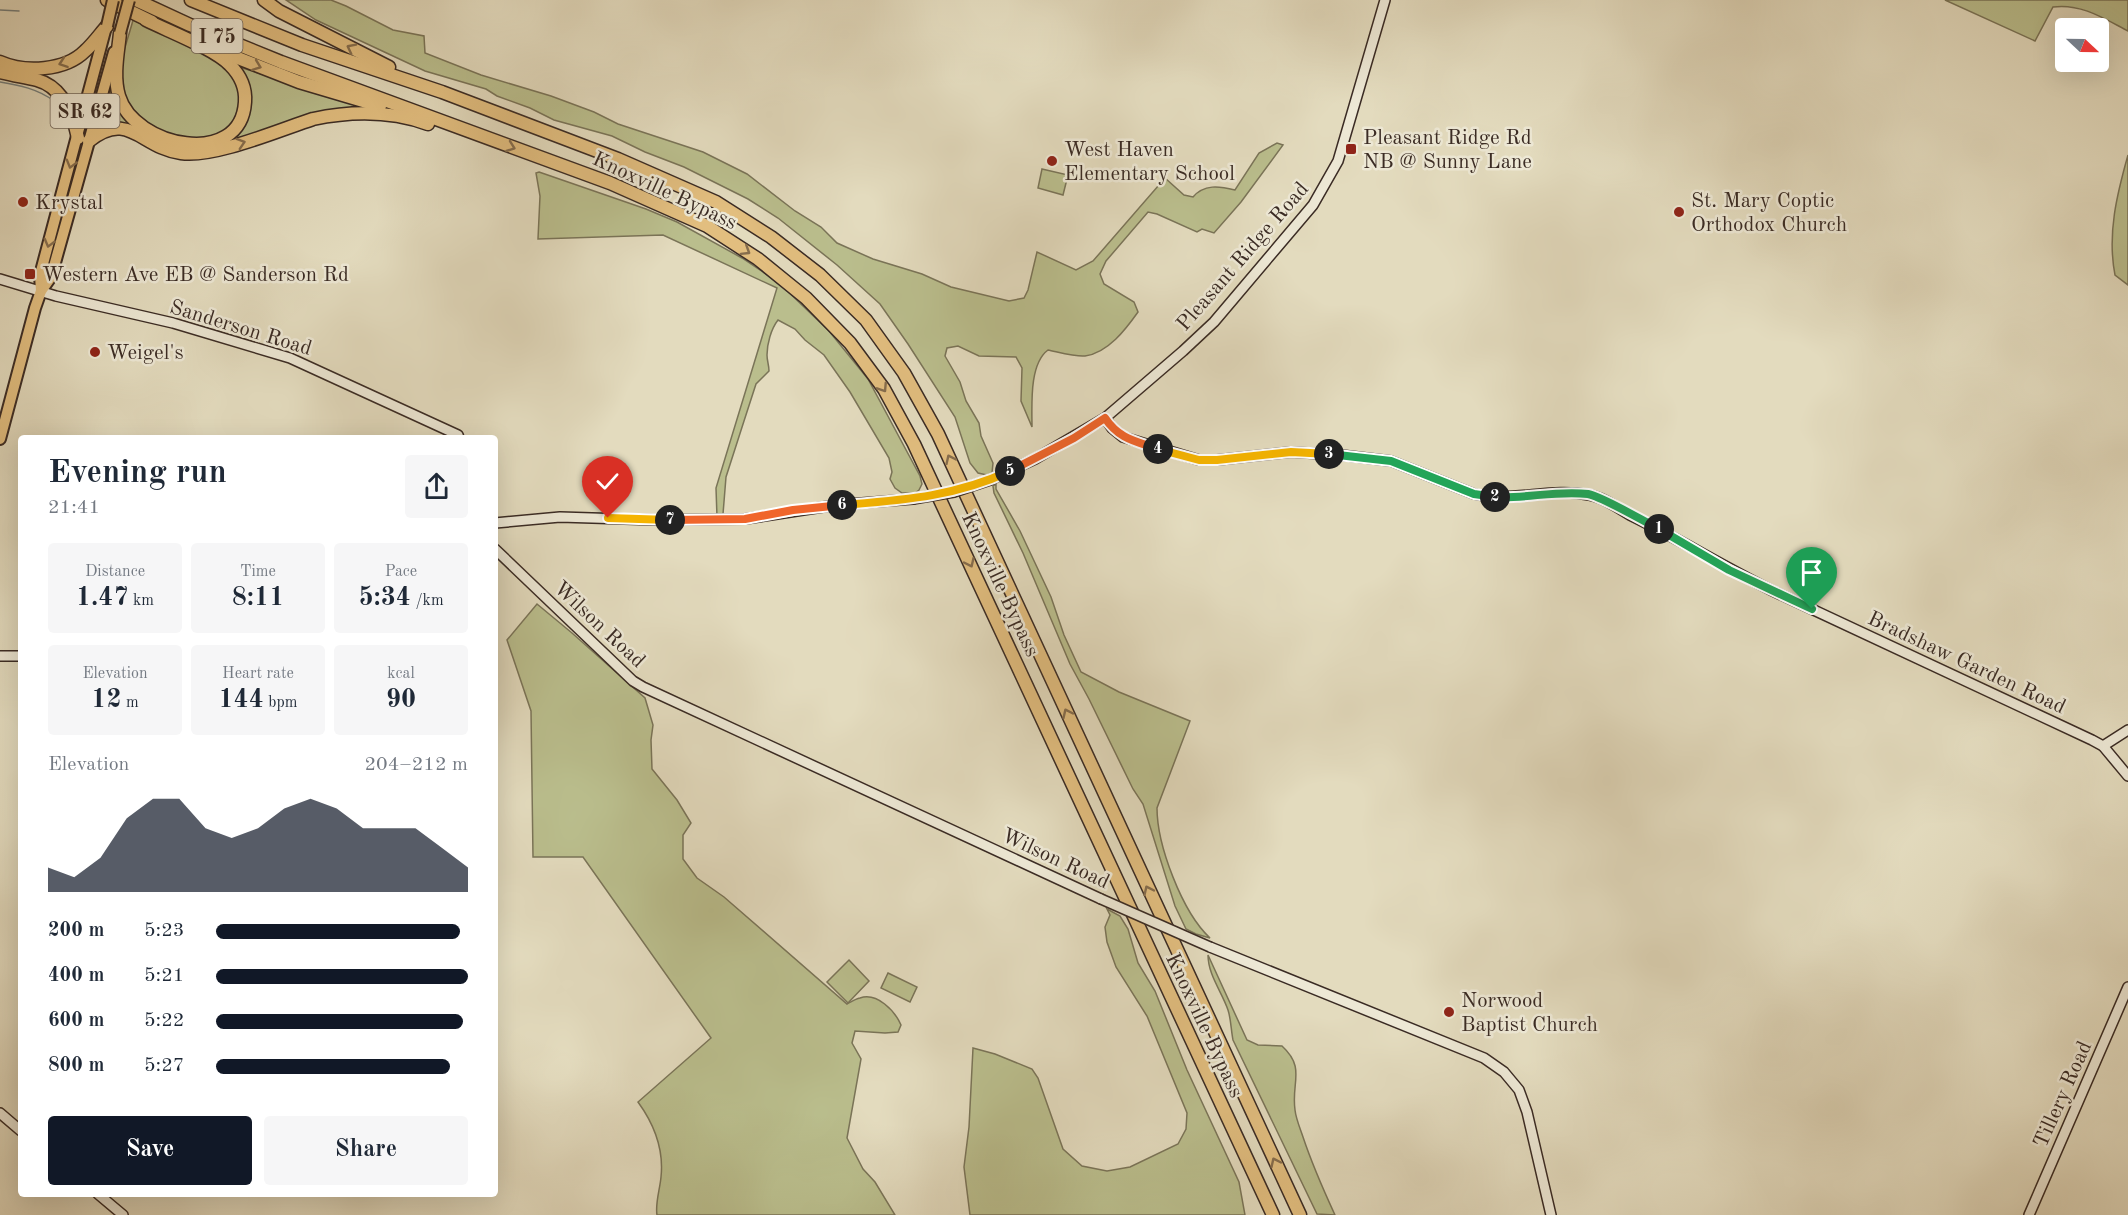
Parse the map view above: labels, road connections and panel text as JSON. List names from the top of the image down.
{
  "streets": {
    "highway": ["I 75", "Knoxville Bypass"],
    "main road": ["SR 62"],
    "street": [
      "Pleasant Ridge Road",
      "Sanderson Road",
      "Wilson Road",
      "Bradshaw Garden Road",
      "Tillery Road"
    ]
  },
  "crossings": [
    ["SR 62", "Sanderson Road"],
    ["Pleasant Ridge Road", "Bradshaw Garden Road"]
  ],
  "places": {
    "transit": ["Pleasant Ridge Rd NB @ Sunny Lane", "Western Ave EB @ Sanderson Rd"],
    "other": [
      "West Haven Elementary School",
      "Krystal",
      "St. Mary Coptic Orthodox Church",
      "Weigel's",
      "Norwood Baptist Church"
    ]
  },
  "north": "right",
  "page": {
    "pins": [
      "4",
      "3",
      "5",
      "2",
      "6",
      "7",
      "1"
    ],
    "heading": ["Evening run", "21:41"],
    "stats": [
      ["Distance", "1.47 km"],
      ["Time", "8:11"],
      ["Pace", "5:34 /km"],
      ["Elevation", "12 m"],
      ["Heart rate", "144 bpm"],
      ["kcal", "90"]
    ],
    "chart": ["Elevation", "204–212 m"],
    "list": [
      {
        "name": "200 m",
        "note": "5:23"
      },
      {
        "name": "400 m",
        "note": "5:21"
      },
      {
        "name": "600 m",
        "note": "5:22"
      },
      {
        "name": "800 m",
        "note": "5:27"
      }
    ],
    "buttons": ["Save", "Share"]
  }
}
